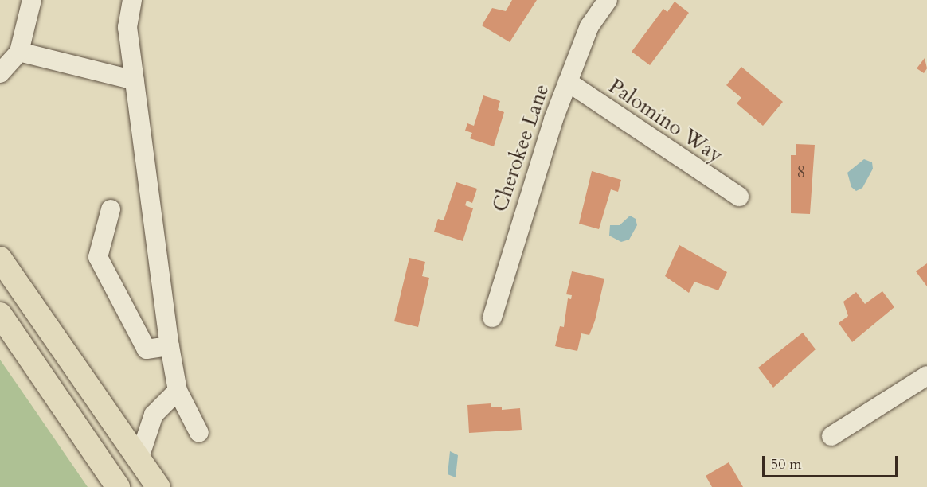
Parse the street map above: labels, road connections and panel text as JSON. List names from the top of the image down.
{
  "streets": {
    "street": ["Palomino Way", "Cherokee Lane"]
  },
  "crossings": [
    ["Palomino Way", "Cherokee Lane"]
  ],
  "house_numbers": ["8"],
  "scale_bar": "50 m"
}
